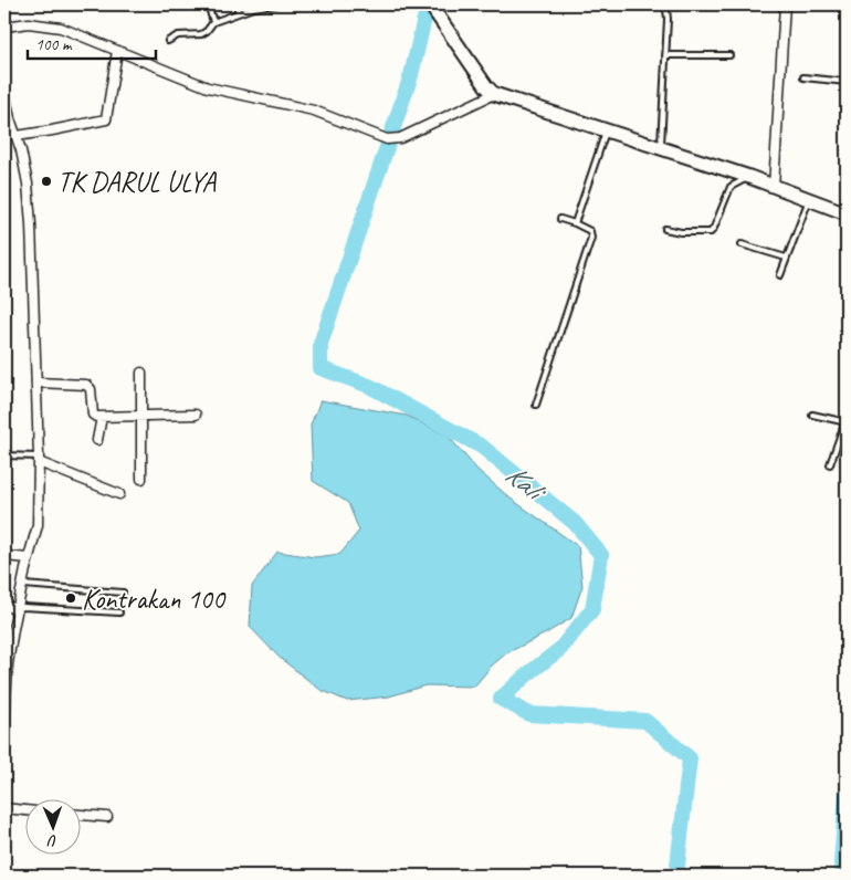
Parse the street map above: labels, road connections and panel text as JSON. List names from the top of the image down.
{
  "water": ["Kali"],
  "places": ["TK DARUL ULYA", "Kontrakan 100"],
  "scale_bar": "100 m",
  "north": "bottom"
}
